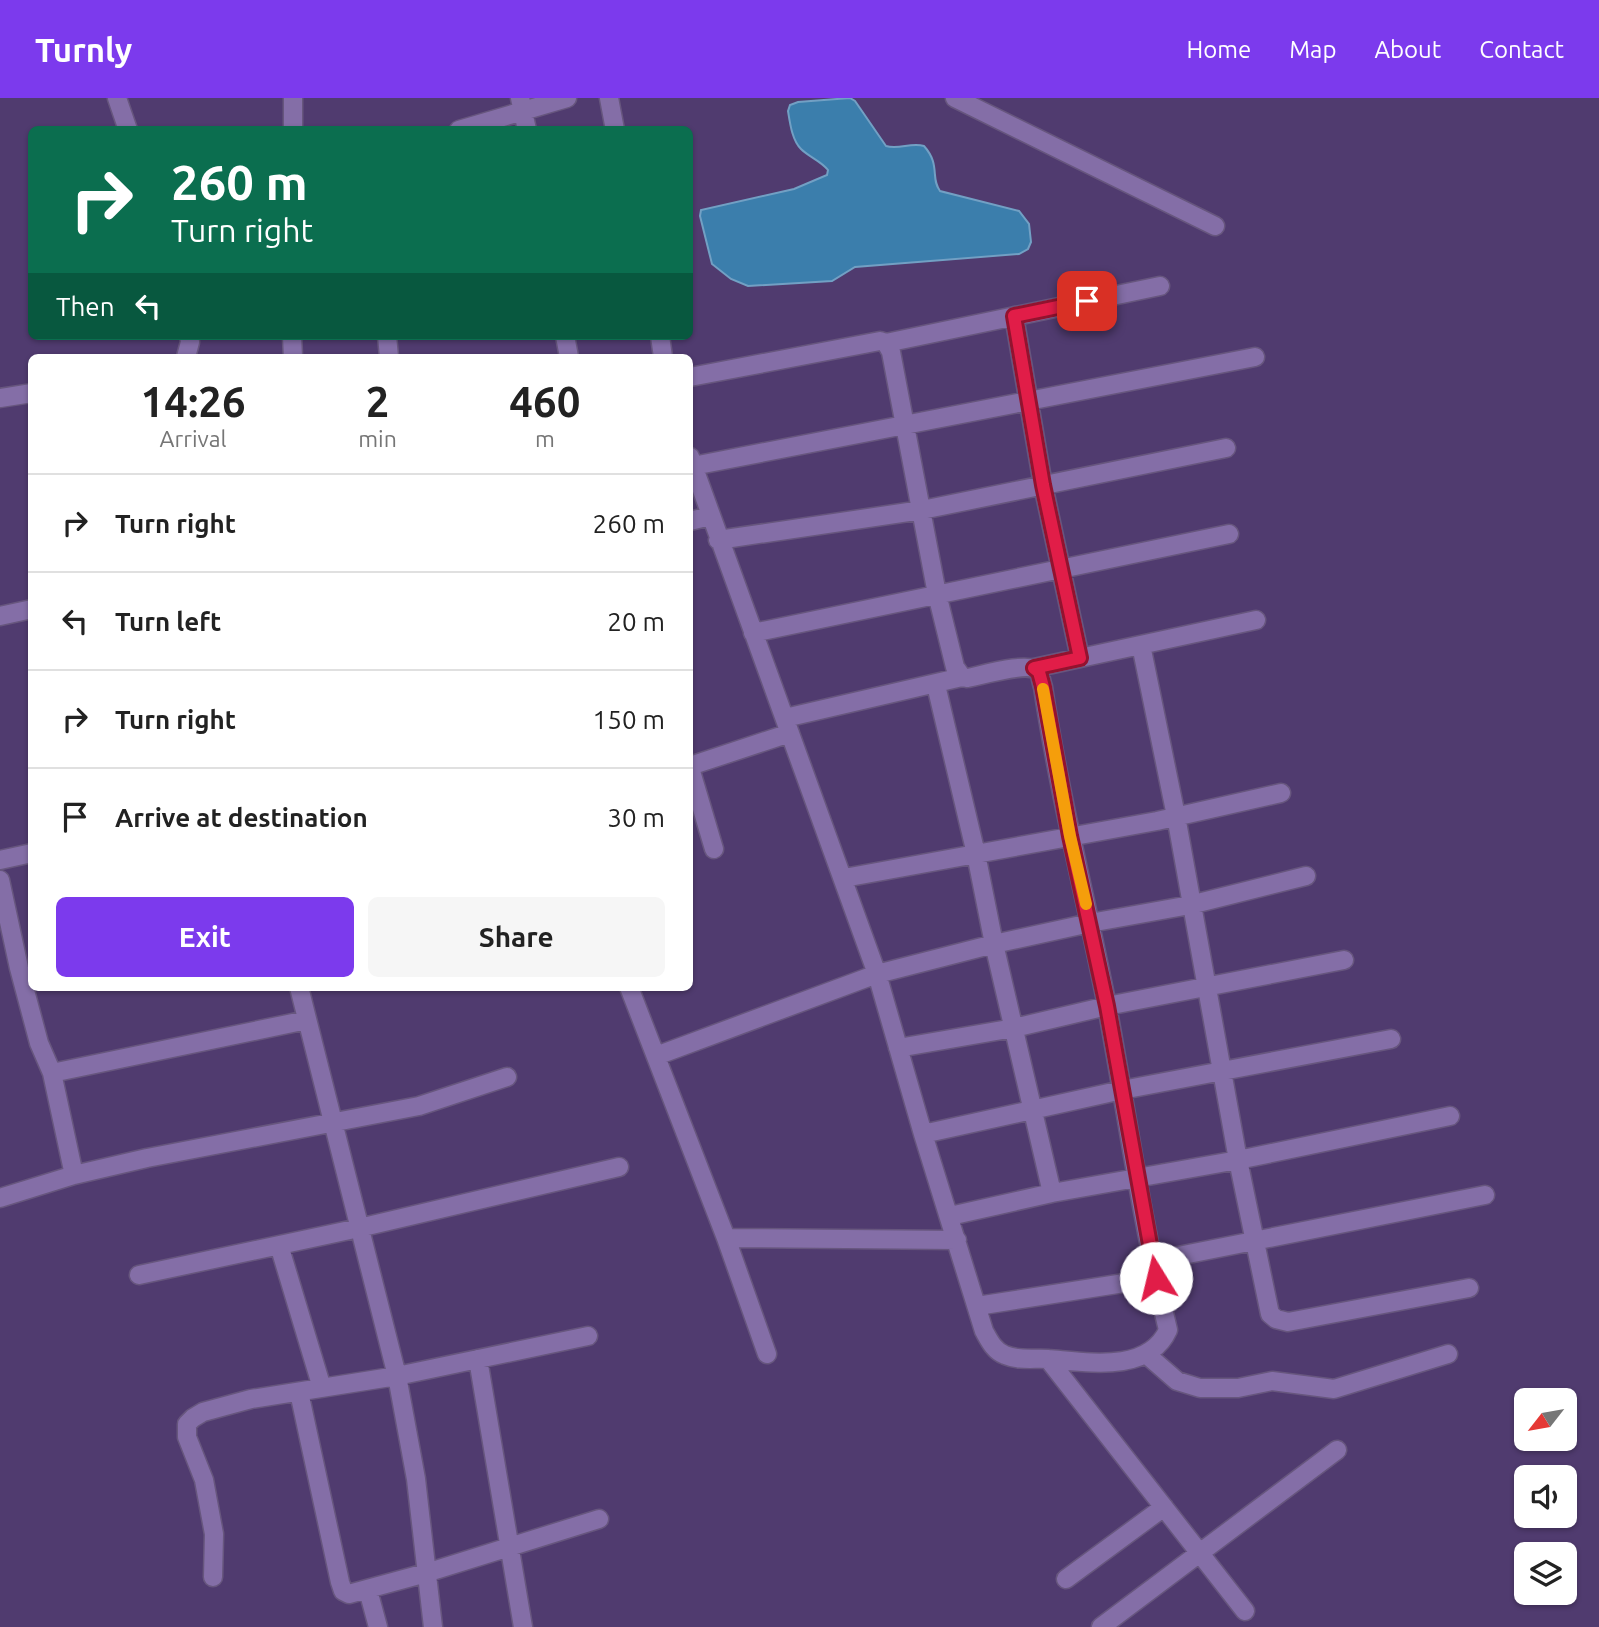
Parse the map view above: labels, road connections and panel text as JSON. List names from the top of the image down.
{
  "north": "bottom left",
  "page": {
    "header": "Turnly",
    "nav": [
      "Home",
      "Map",
      "About",
      "Contact"
    ],
    "turn": ["260 m", "Turn right"],
    "then": "Then",
    "eta": [
      "14:26",
      "Arrival",
      "2",
      "min",
      "460",
      "m"
    ],
    "list": [
      {
        "name": "Turn right",
        "value": "260 m"
      },
      {
        "name": "Turn left",
        "value": "20 m"
      },
      {
        "name": "Turn right",
        "value": "150 m"
      },
      {
        "name": "Arrive at destination",
        "value": "30 m"
      }
    ],
    "buttons": ["Exit", "Share"]
  }
}
